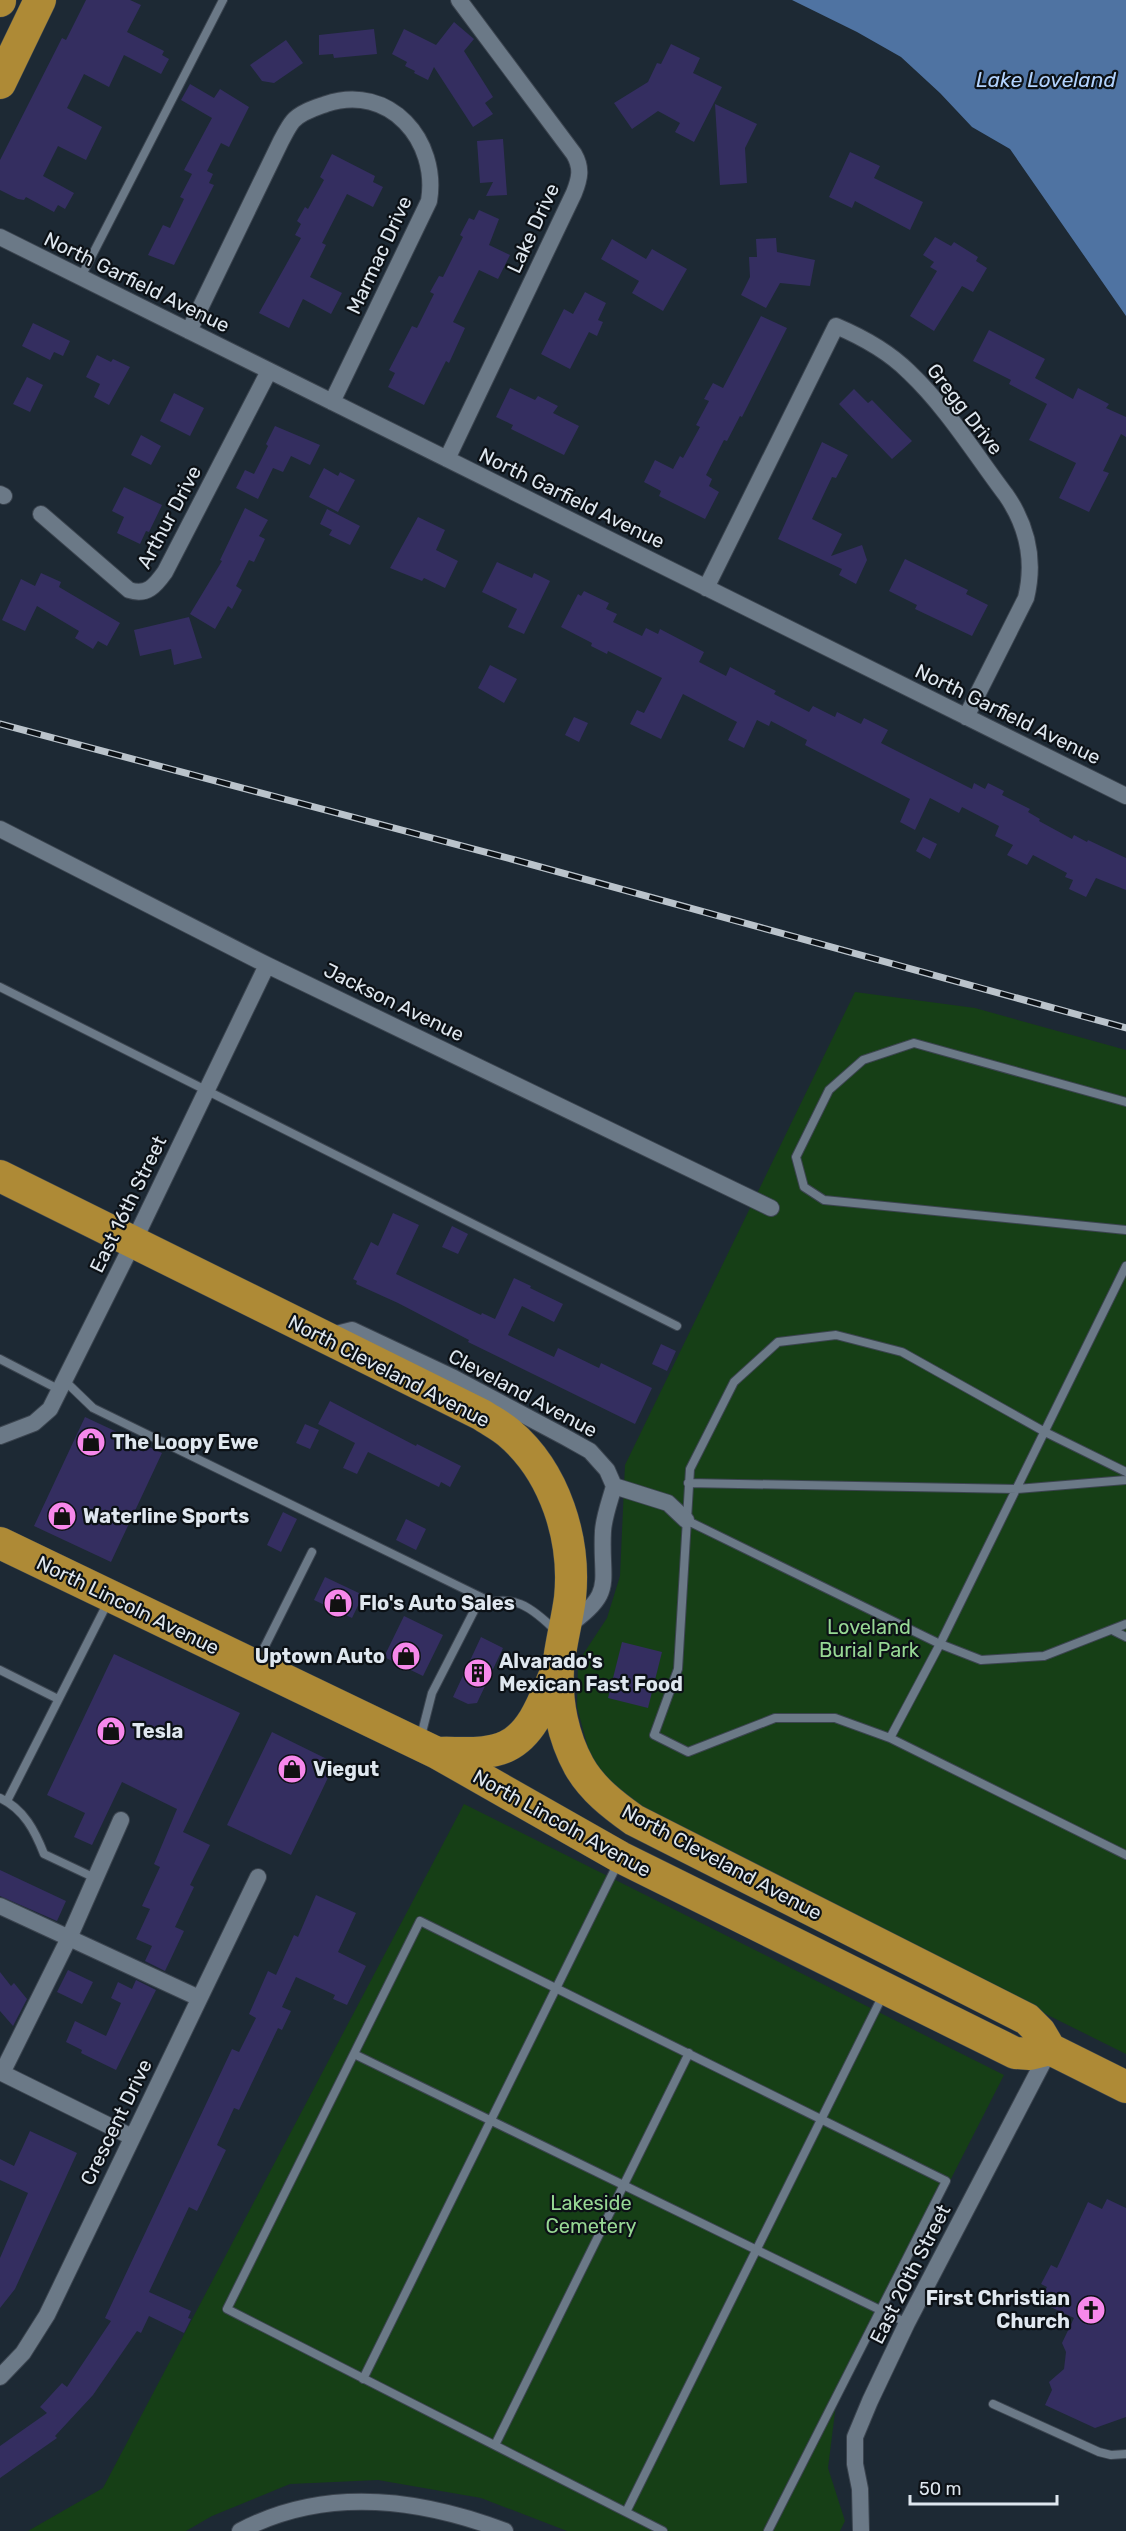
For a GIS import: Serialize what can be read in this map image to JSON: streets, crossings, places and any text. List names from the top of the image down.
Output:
{
  "streets": {
    "highway": ["North Cleveland Avenue", "North Lincoln Avenue"],
    "street": [
      "Lake Drive",
      "Marmac Drive",
      "North Garfield Avenue",
      "Gregg Drive",
      "Arthur Drive",
      "Jackson Avenue",
      "East 16th Street",
      "Cleveland Avenue",
      "Crescent Drive",
      "East 20th Street"
    ]
  },
  "crossings": [
    ["Lake Drive", "North Garfield Avenue"],
    ["Marmac Drive", "North Garfield Avenue"],
    ["North Garfield Avenue", "Gregg Drive"],
    ["North Garfield Avenue", "Arthur Drive"],
    ["Jackson Avenue", "East 16th Street"],
    ["East 16th Street", "North Cleveland Avenue"],
    ["North Cleveland Avenue", "Cleveland Avenue"],
    ["North Cleveland Avenue", "North Lincoln Avenue"],
    ["North Cleveland Avenue", "East 20th Street"],
    ["North Lincoln Avenue", "East 20th Street"]
  ],
  "water": ["Lake Loveland"],
  "parks": ["Loveland Burial Park", "Lakeside Cemetery"],
  "places": {
    "shop": [
      "The Loopy Ewe",
      "Waterline Sports",
      "Flo's Auto Sales",
      "Uptown Auto",
      "Tesla",
      "Viegut"
    ],
    "building": ["Alvarado's Mexican Fast Food"],
    "church": ["First Christian Church"]
  },
  "scale_bar": "50 m"
}
